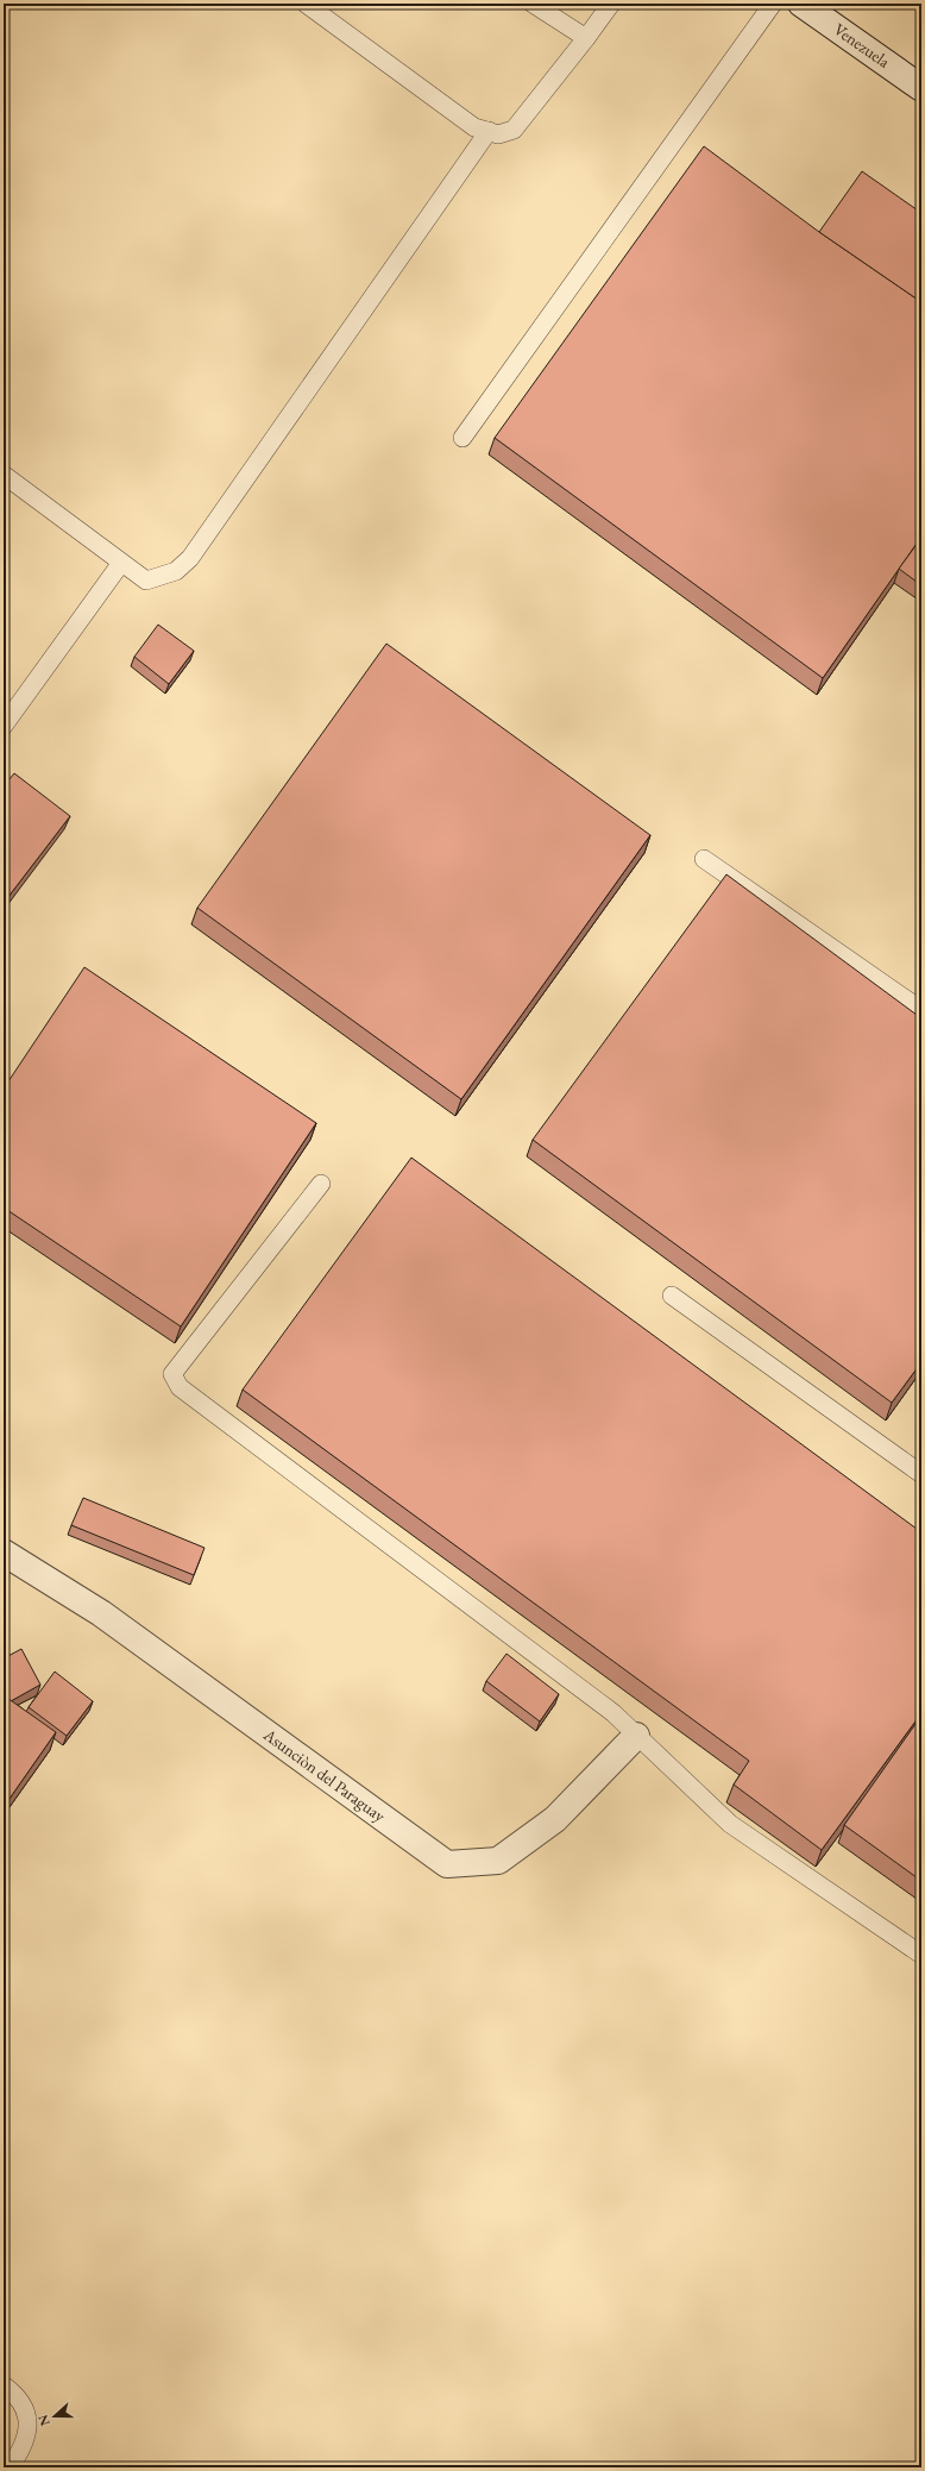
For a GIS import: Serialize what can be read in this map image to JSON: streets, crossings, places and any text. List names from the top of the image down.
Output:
{
  "streets": {
    "street": ["Venezuela", "Asunciòn del Paraguay"]
  },
  "north": "left"
}
